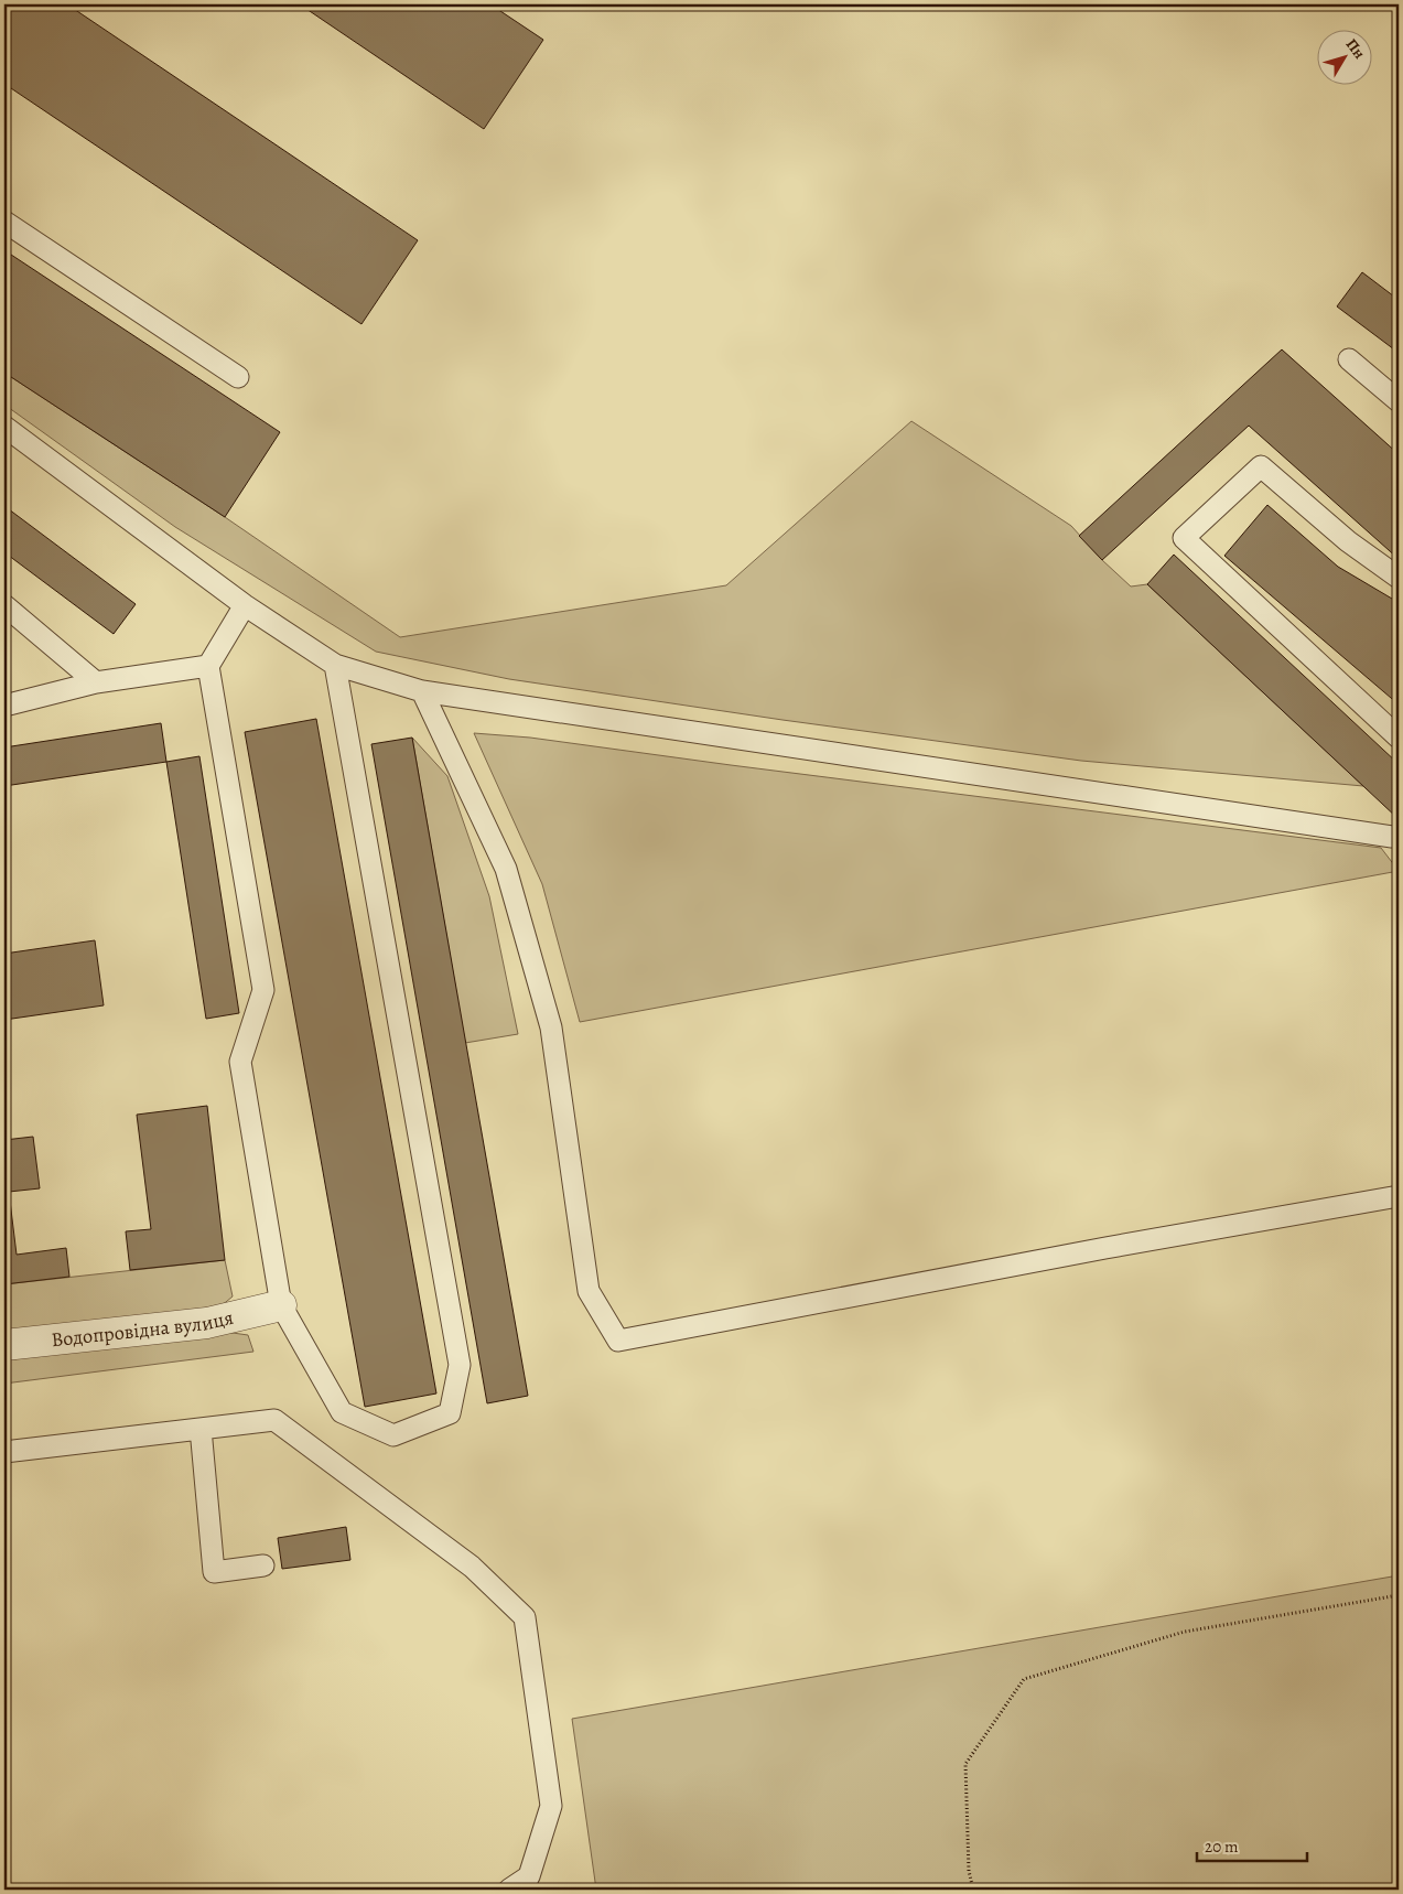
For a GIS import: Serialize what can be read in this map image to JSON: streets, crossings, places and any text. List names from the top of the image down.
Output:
{
  "streets": {
    "street": ["Водопровідна вулиця"]
  },
  "scale_bar": "20 m",
  "north": "top right"
}
